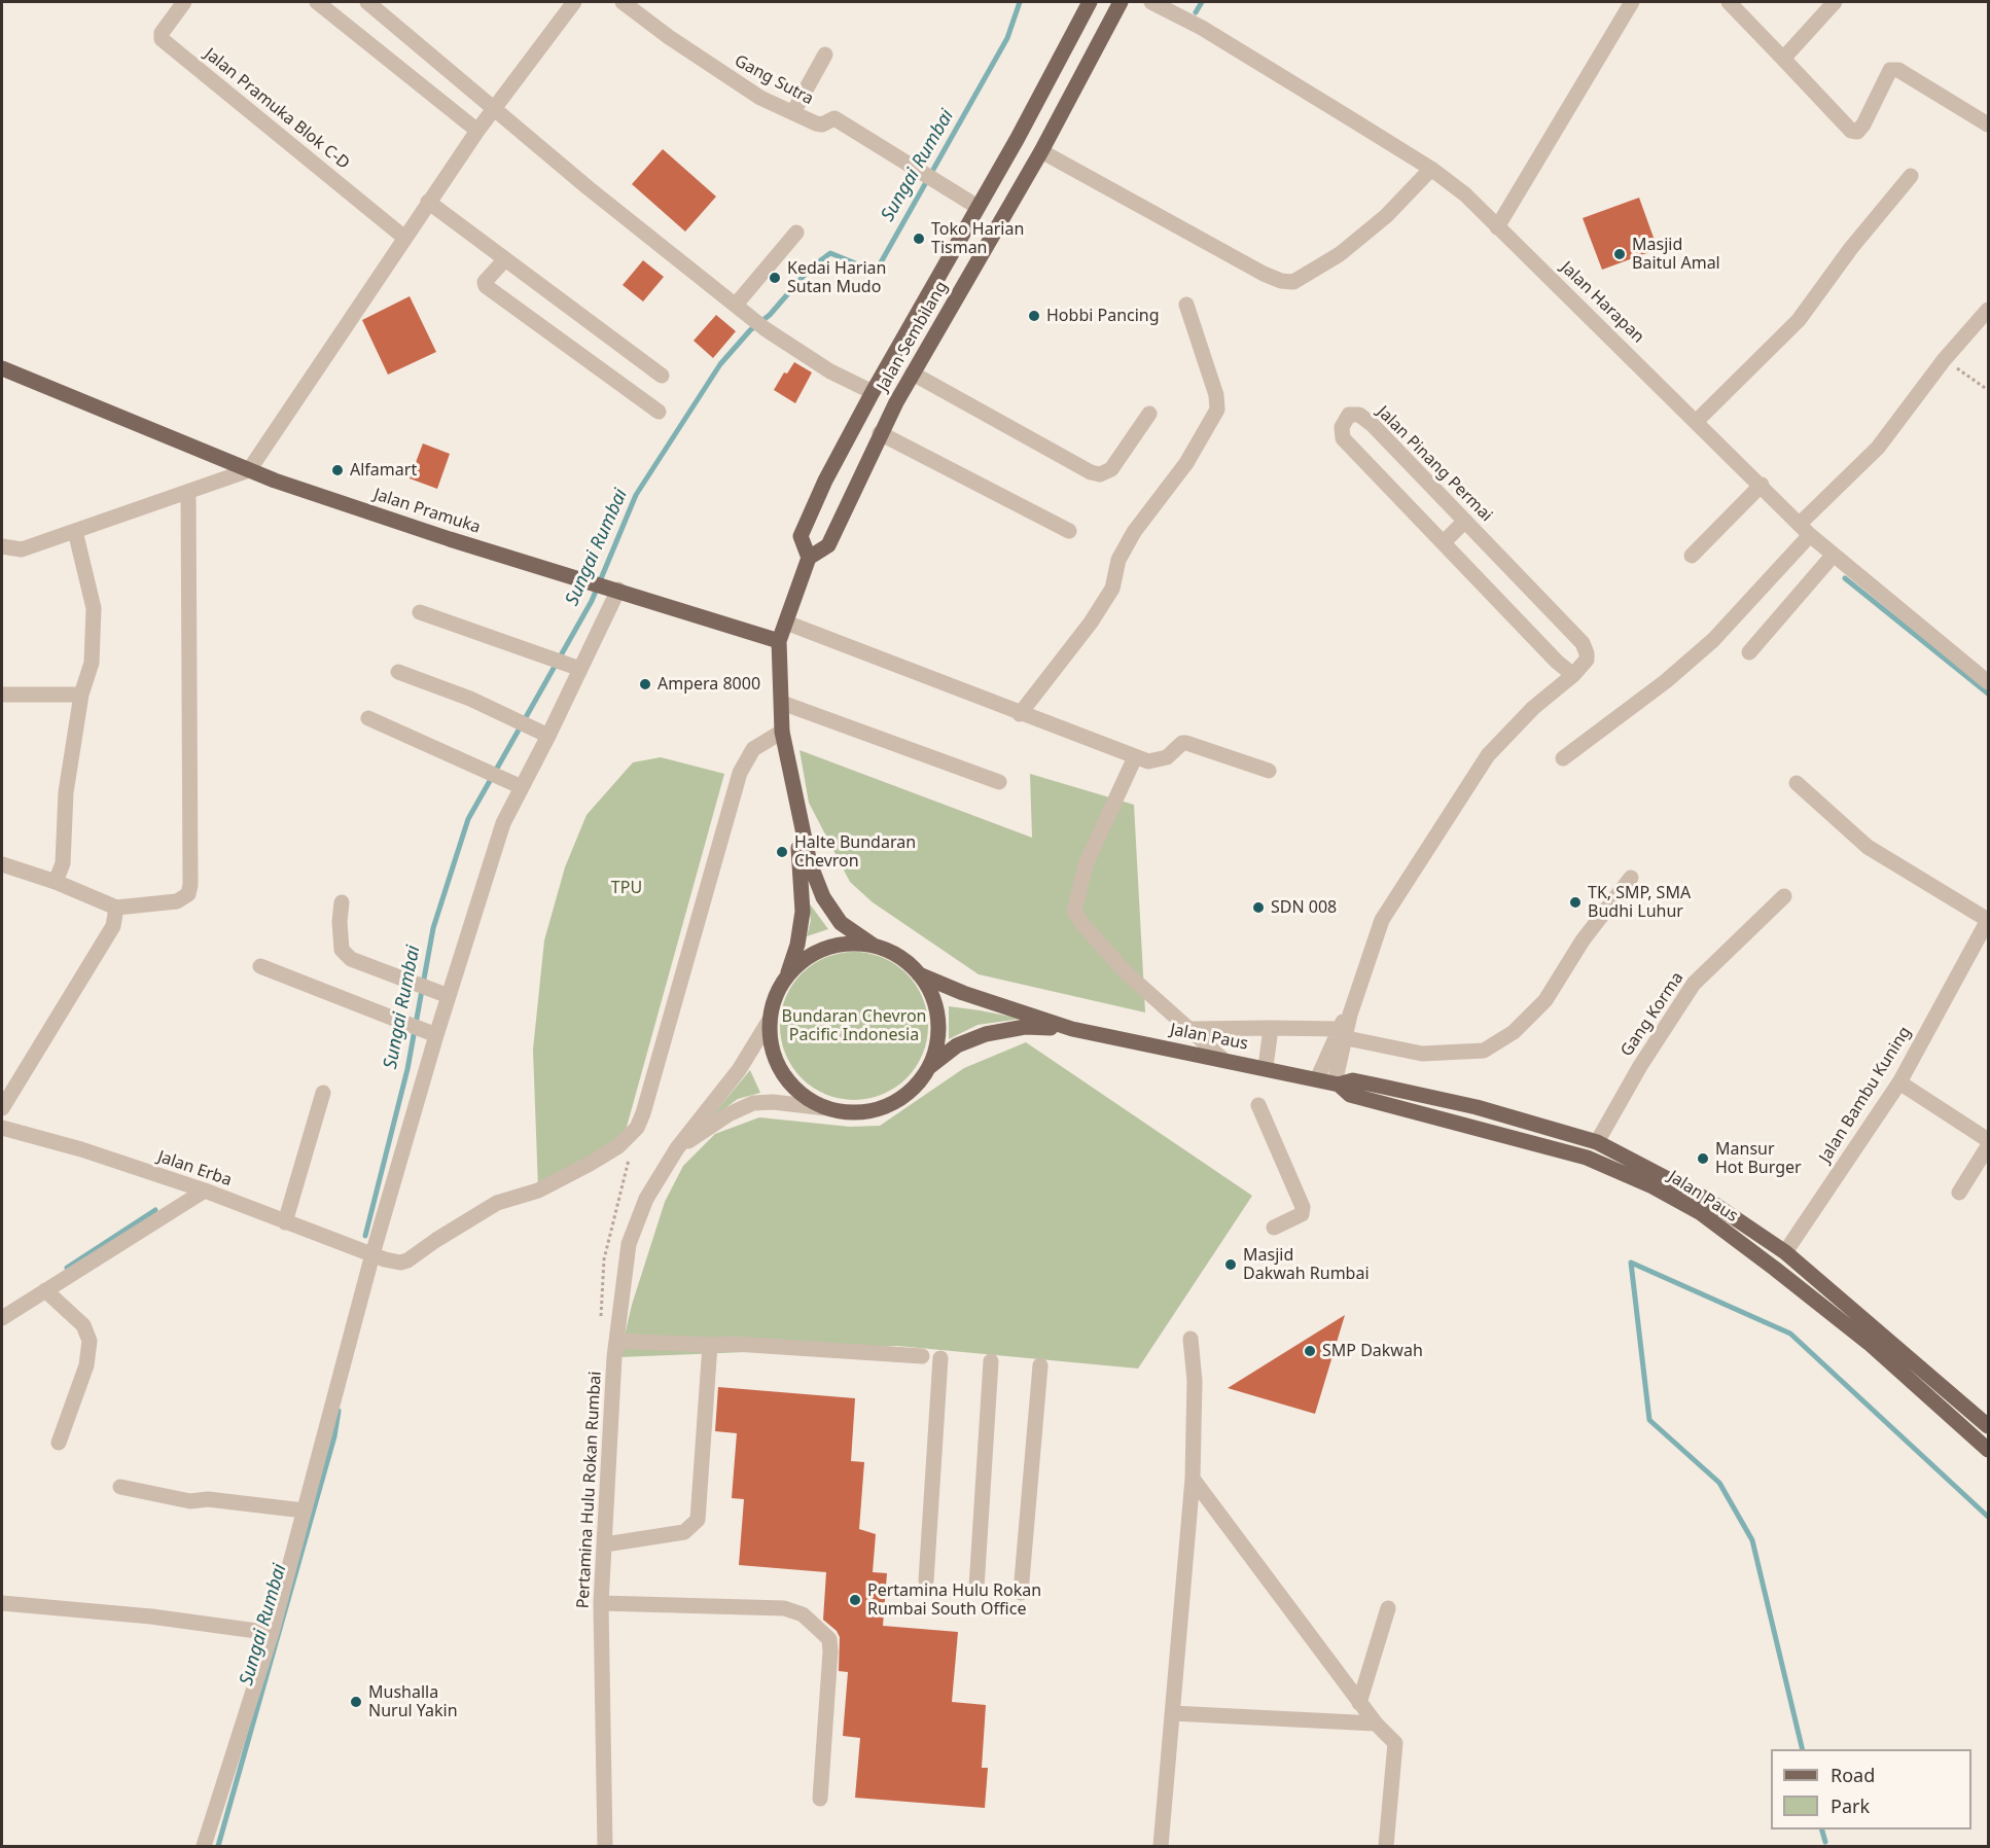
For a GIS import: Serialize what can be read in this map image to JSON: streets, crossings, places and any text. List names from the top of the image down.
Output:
{
  "streets": {
    "main road": ["Jalan Sembilang", "Jalan Pramuka", "Jalan Paus"],
    "street": [
      "Gang Sutra",
      "Jalan Pramuka Blok C-D",
      "Jalan Harapan",
      "Jalan Pinang Permai",
      "Gang Korma",
      "Jalan Bambu Kuning",
      "Jalan Erba",
      "Pertamina Hulu Rokan Rumbai"
    ]
  },
  "crossings": [
    ["Gang Sutra", "Jalan Sembilang"],
    ["Jalan Pinang Permai", "Jalan Paus"],
    ["Gang Korma", "Jalan Paus"],
    ["Jalan Paus", "Jalan Bambu Kuning"],
    ["Jalan Paus", "Pertamina Hulu Rokan Rumbai"]
  ],
  "water": ["Sungai Rumbai"],
  "parks": ["TPU", "Bundaran Chevron Pacific Indonesia"],
  "places": [
    "Toko Harian Tisman",
    "Masjid Baitul Amal",
    "Kedai Harian Sutan Mudo",
    "Hobbi Pancing",
    "Alfamart",
    "Ampera 8000",
    "Halte Bundaran Chevron",
    "TK, SMP, SMA Budhi Luhur",
    "SDN 008",
    "Mansur Hot Burger",
    "Masjid Dakwah Rumbai",
    "SMP Dakwah",
    "Pertamina Hulu Rokan Rumbai South Office",
    "Mushalla Nurul Yakin"
  ],
  "legend": ["Road", "Park"]
}
